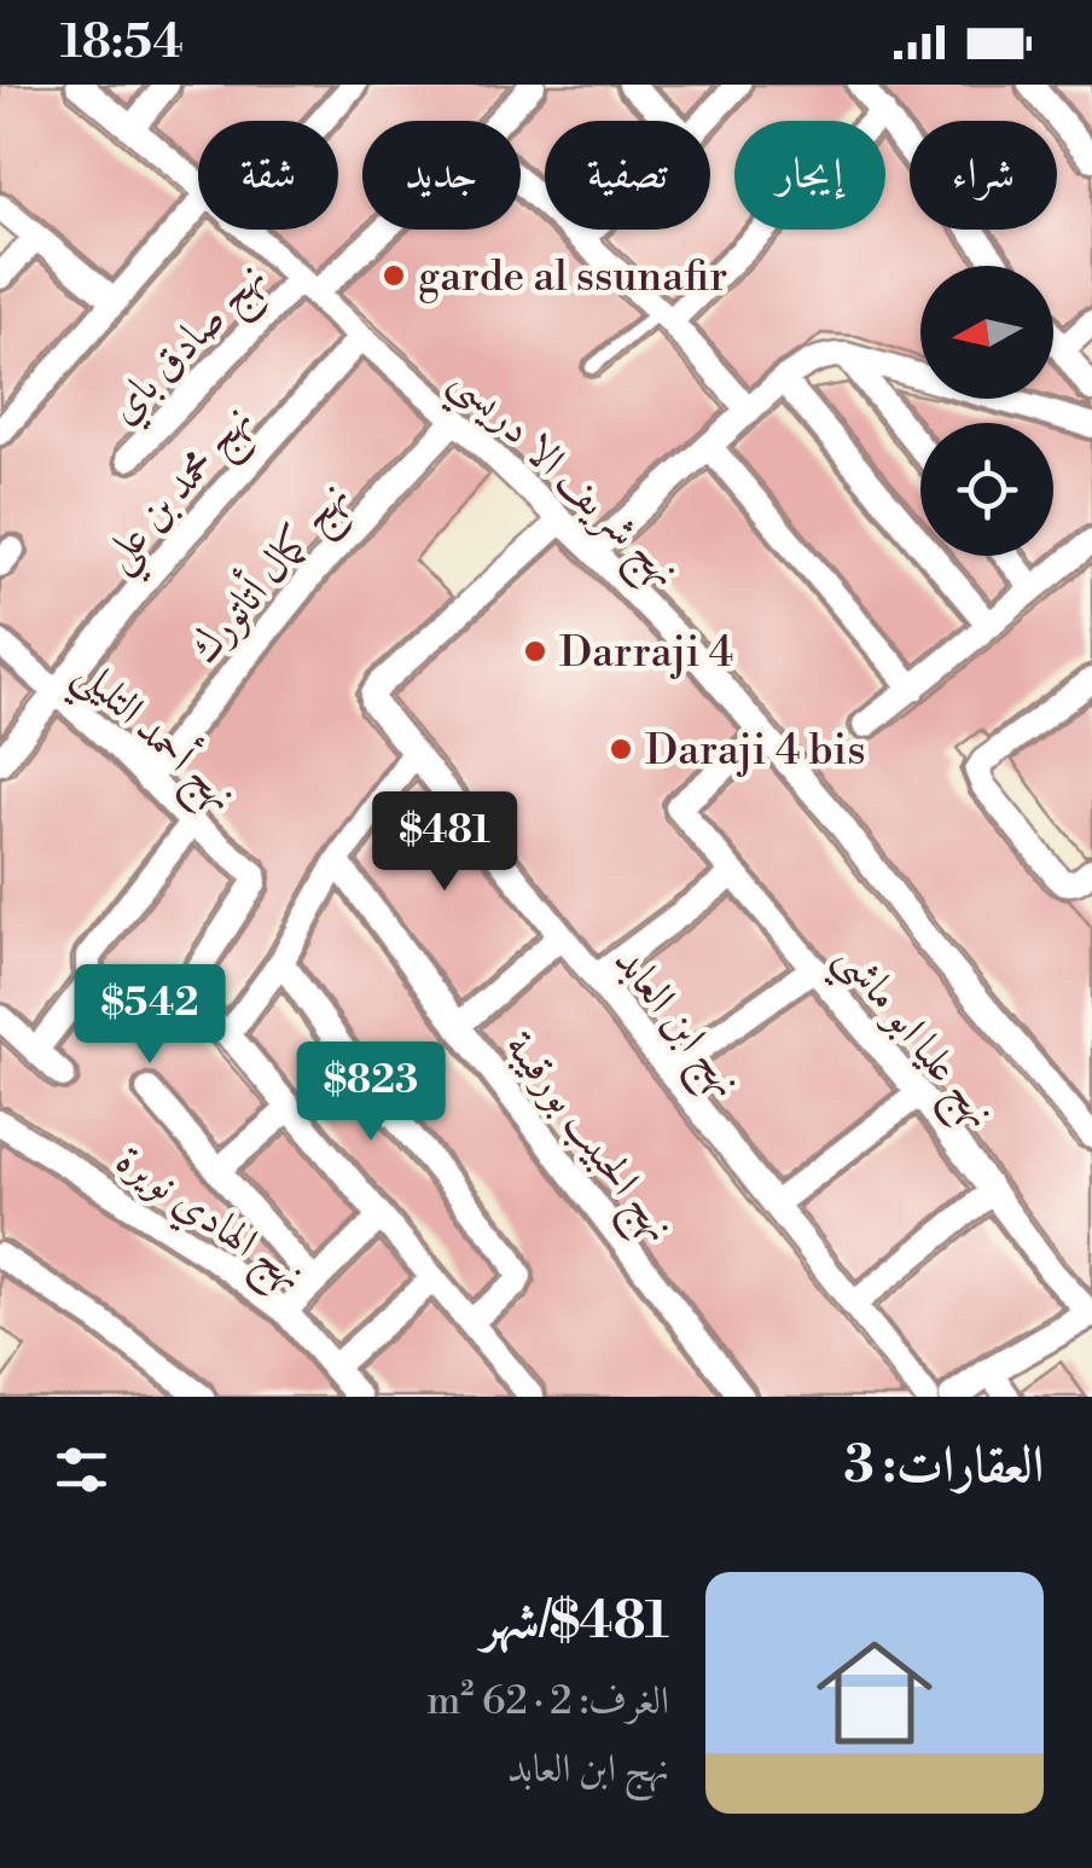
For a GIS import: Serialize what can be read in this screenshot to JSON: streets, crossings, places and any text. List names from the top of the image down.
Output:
{
  "streets": {
    "street": [
      "نهج صادق باي",
      "نهج شريف الا دريسي",
      "نهج محمد بن علي",
      "نهج كمال أتاتورك",
      "نهج أحمد التليلي",
      "نهج ابن العابد",
      "نهج عليا ابو ماشي",
      "نهج الحبيب بورقيبة",
      "نهج الهادي نويرة"
    ]
  },
  "crossings": [
    ["نهج صادق باي", "نهج شريف الا دريسي"],
    ["نهج شريف الا دريسي", "نهج محمد بن علي"],
    ["نهج شريف الا دريسي", "نهج كمال أتاتورك"],
    ["نهج شريف الا دريسي", "نهج ابن العابد"],
    ["نهج شريف الا دريسي", "نهج عليا ابو ماشي"],
    ["نهج محمد بن علي", "نهج أحمد التليلي"],
    ["نهج كمال أتاتورك", "نهج أحمد التليلي"]
  ],
  "places": ["garde al ssunafir", "Darraji 4", "Daraji 4 bis"],
  "north": "left",
  "page": {
    "status": "18:54",
    "chip": [
      "شراء",
      "إيجار",
      "تصفية",
      "جديد",
      "شقة"
    ],
    "price": ["$481", "$542", "$823"],
    "heading": "العقارات: 3",
    "list": [
      {
        "name": "$481/شهر",
        "note": "الغرف: 2 · 62 m² · نهج ابن العابد"
      }
    ]
  }
}
